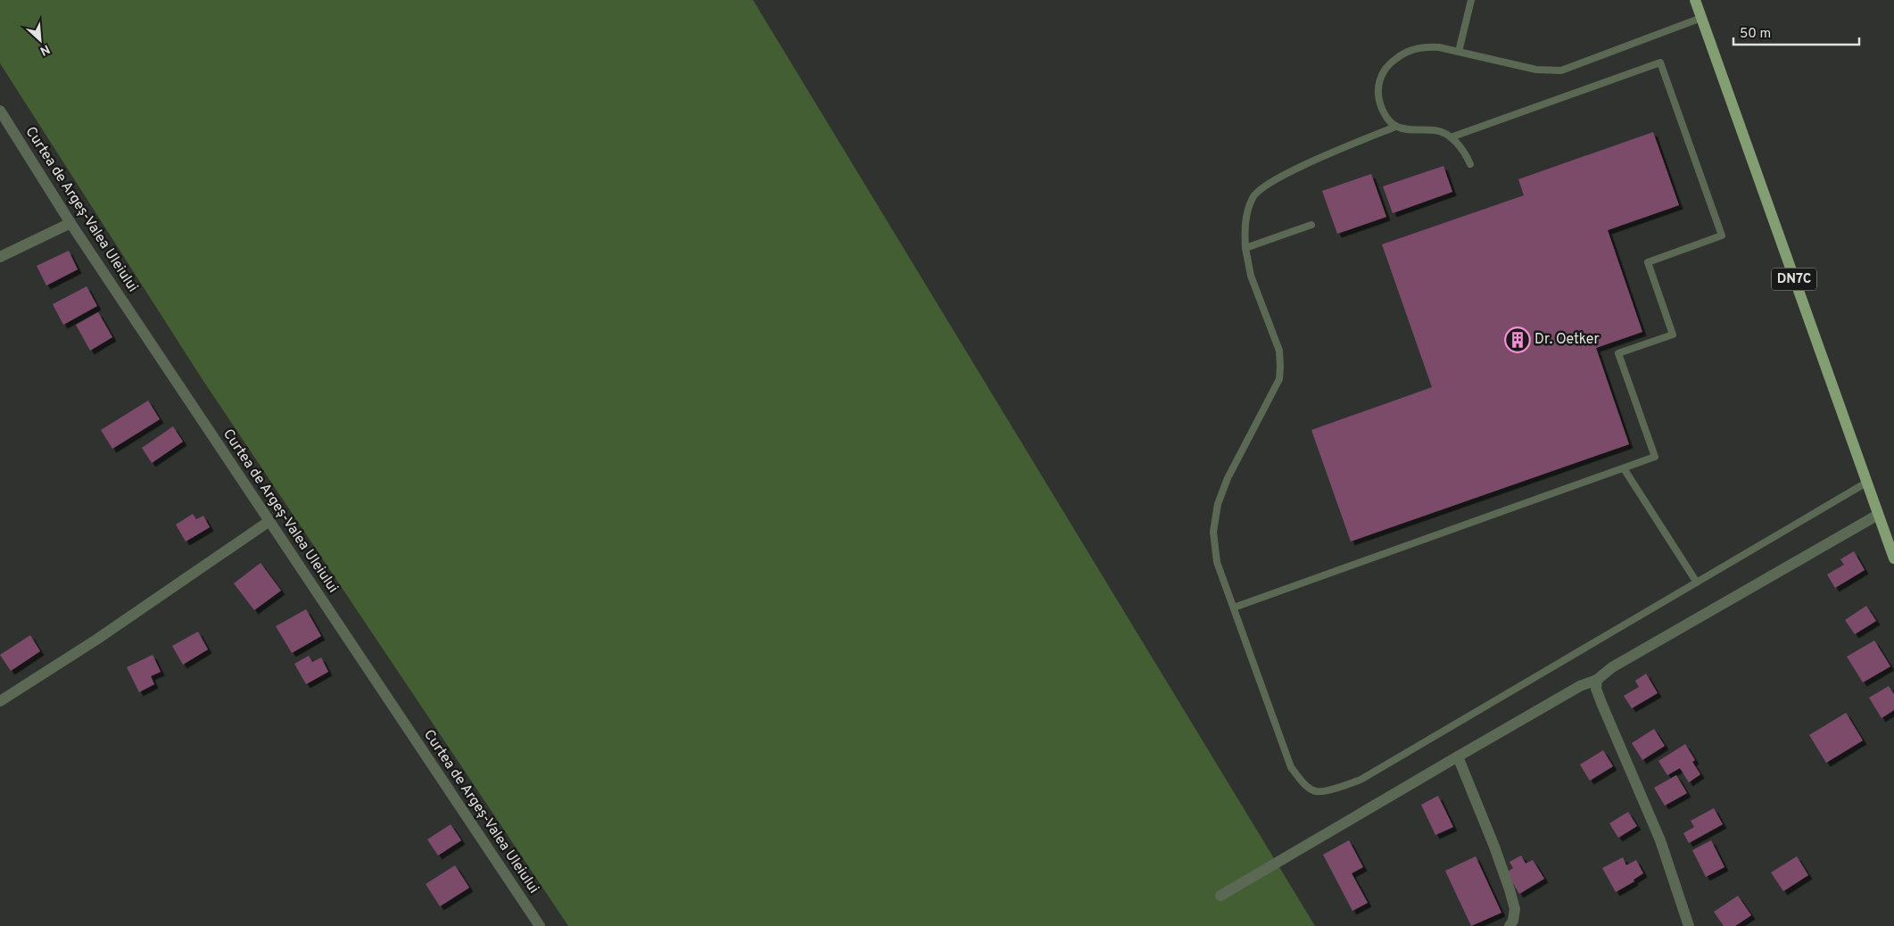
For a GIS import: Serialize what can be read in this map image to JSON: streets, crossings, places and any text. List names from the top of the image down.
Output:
{
  "streets": {
    "main road": ["DN7C"],
    "street": ["Curtea de Argeș-Valea Uleiului"]
  },
  "places": {
    "building": ["Dr. Oetker"]
  },
  "scale_bar": "50 m",
  "north": "bottom right"
}
